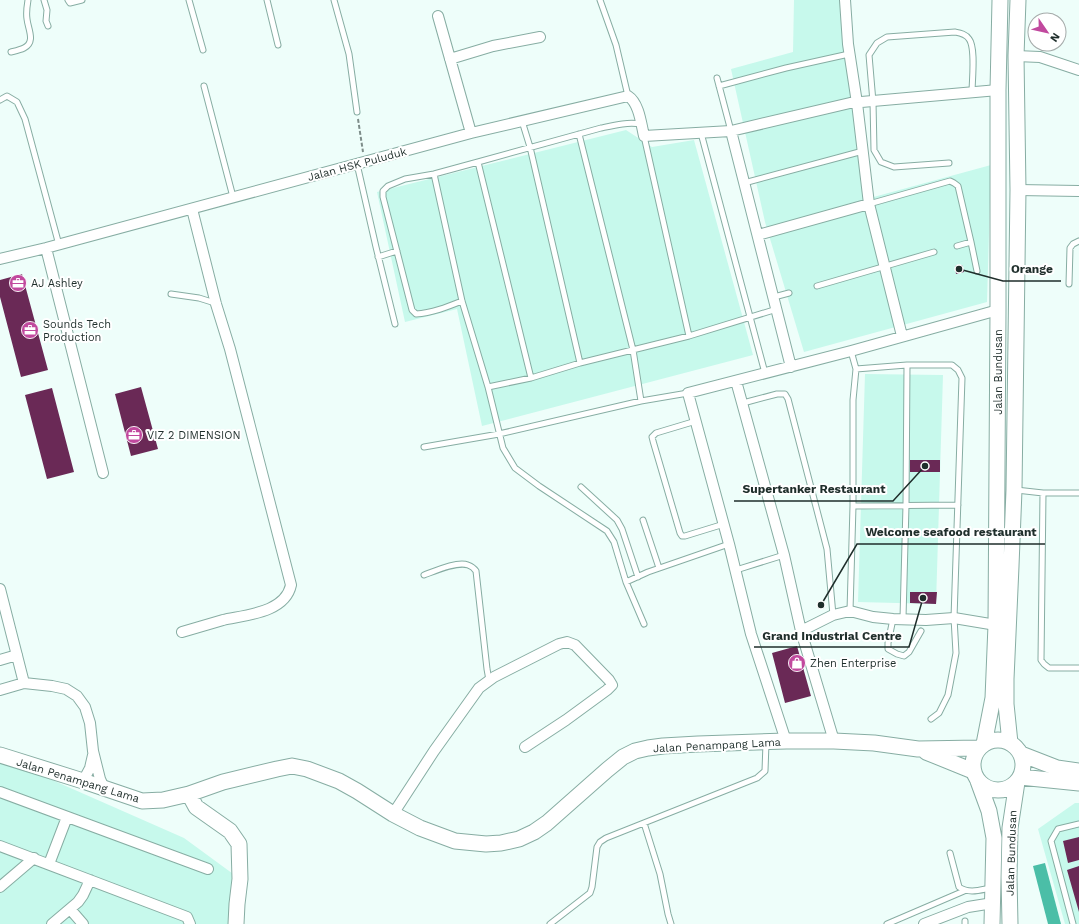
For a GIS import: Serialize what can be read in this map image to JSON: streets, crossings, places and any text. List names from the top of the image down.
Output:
{
  "streets": {
    "main road": ["Jalan Bundusan", "Jalan Penampang Lama"],
    "street": ["Jalan HSK Puluduk"]
  },
  "crossings": [
    ["Jalan Bundusan", "Jalan Penampang Lama"]
  ],
  "places": {
    "other": [
      "Orange",
      "Supertanker Restaurant",
      "Grand Industrial Centre",
      "Welcome seafood restaurant"
    ],
    "office": ["AJ Ashley", "Sounds Tech Production", "VIZ 2 DIMENSION"],
    "shop": ["Zhen Enterprise"]
  },
  "north": "bottom right"
}
